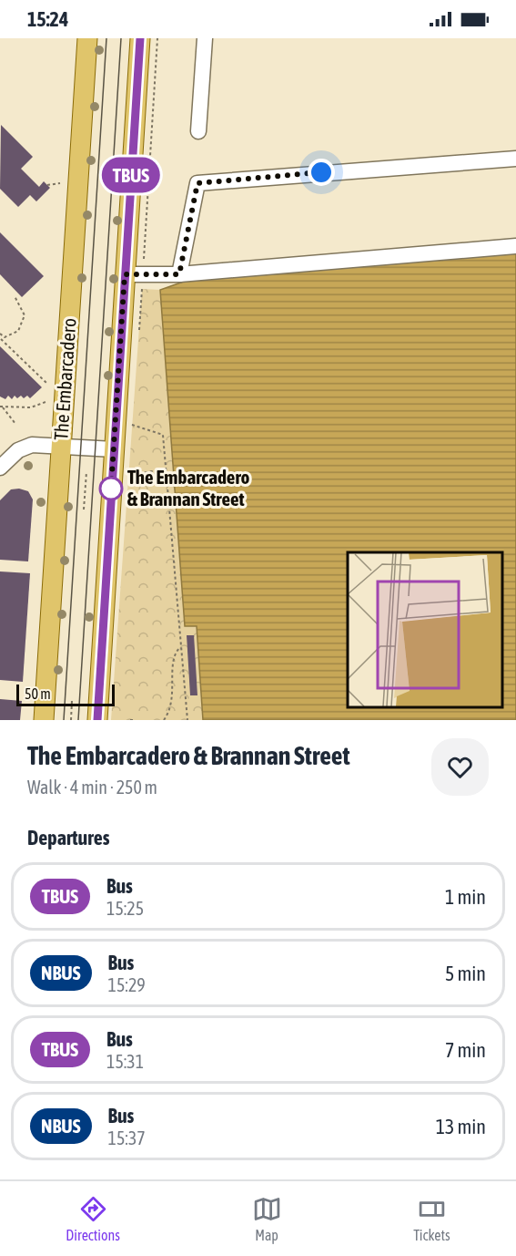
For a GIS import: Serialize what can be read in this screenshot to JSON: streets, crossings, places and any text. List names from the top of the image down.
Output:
{
  "streets": {
    "main road": ["The Embarcadero"]
  },
  "places": ["The Embarcadero & Brannan Street"],
  "lines": ["bus line TBUS"],
  "scale_bar": "50 m",
  "page": {
    "status": "15:24",
    "on_map": "TBUS",
    "scale": "50 m",
    "heading": [
      ["The Embarcadero & Brannan Street", "Walk · 4 min · 250 m"],
      "Departures"
    ],
    "list": [
      {
        "mark": "TBUS",
        "name": "Bus",
        "note": "15:25",
        "value": "1 min"
      },
      {
        "mark": "NBUS",
        "name": "Bus",
        "note": "15:29",
        "value": "5 min"
      },
      {
        "mark": "TBUS",
        "name": "Bus",
        "note": "15:31",
        "value": "7 min"
      },
      {
        "mark": "NBUS",
        "name": "Bus",
        "note": "15:37",
        "value": "13 min"
      }
    ],
    "tabs": ["Directions", "Map", "Tickets"]
  }
}
